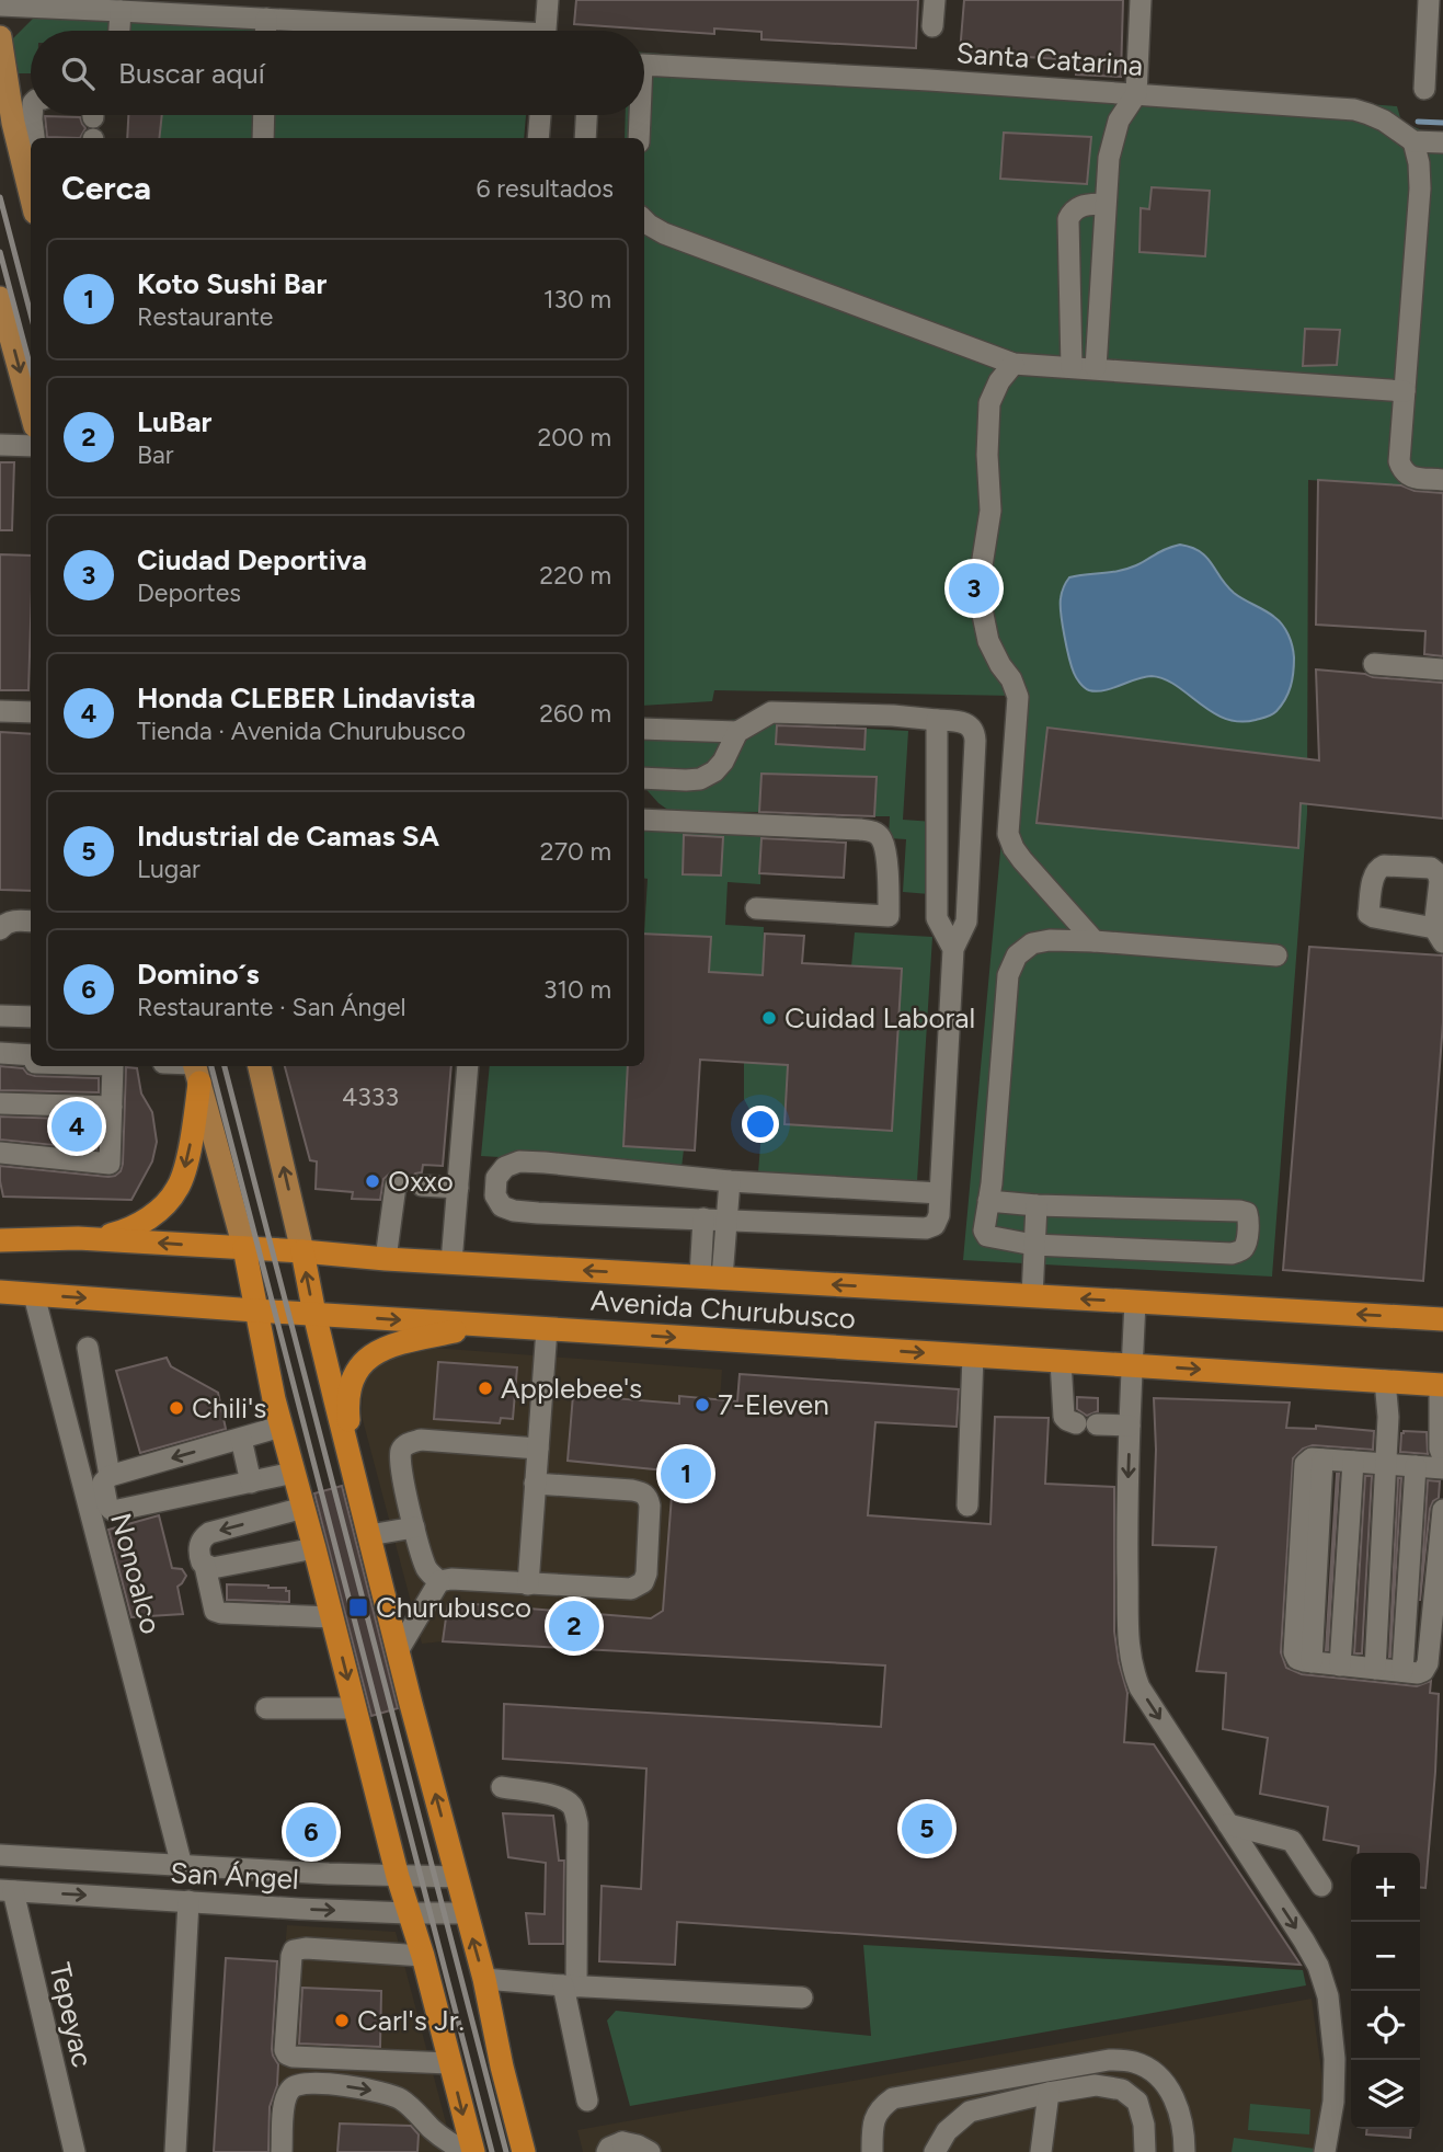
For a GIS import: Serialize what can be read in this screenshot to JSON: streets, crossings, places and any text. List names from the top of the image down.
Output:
{
  "streets": {
    "highway": ["Avenida Churubusco"],
    "street": [
      "Santa Catarina",
      "Nonoalco",
      "San Ángel",
      "Tepeyac"
    ]
  },
  "crossings": [
    ["Avenida Churubusco", "Nonoalco"],
    ["Nonoalco", "San Ángel"],
    ["San Ángel", "Tepeyac"]
  ],
  "places": {
    "other": [
      "Cuidad Laboral",
      "Oxxo",
      "Applebee's",
      "7-Eleven",
      "Chili's",
      "Carl's Jr."
    ],
    "transit": ["Churubusco"]
  },
  "house_numbers": ["4333"],
  "page": {
    "search": "Buscar aquí",
    "heading": ["Cerca", "6 resultados"],
    "list": [
      {
        "mark": "1",
        "name": "Koto Sushi Bar",
        "note": "Restaurante",
        "value": "130 m"
      },
      {
        "mark": "2",
        "name": "LuBar",
        "note": "Bar",
        "value": "200 m"
      },
      {
        "mark": "3",
        "name": "Ciudad Deportiva",
        "note": "Deportes",
        "value": "220 m"
      },
      {
        "mark": "4",
        "name": "Honda CLEBER Lindavista",
        "note": "Tienda · Avenida Churubusco",
        "value": "260 m"
      },
      {
        "mark": "5",
        "name": "Industrial de Camas SA",
        "note": "Lugar",
        "value": "270 m"
      },
      {
        "mark": "6",
        "name": "Domino´s",
        "note": "Restaurante · San Ángel",
        "value": "310 m"
      }
    ],
    "pins": [
      "3",
      "4",
      "1",
      "2",
      "5",
      "6"
    ],
    "map_buttons": ["+", "−"]
  }
}
